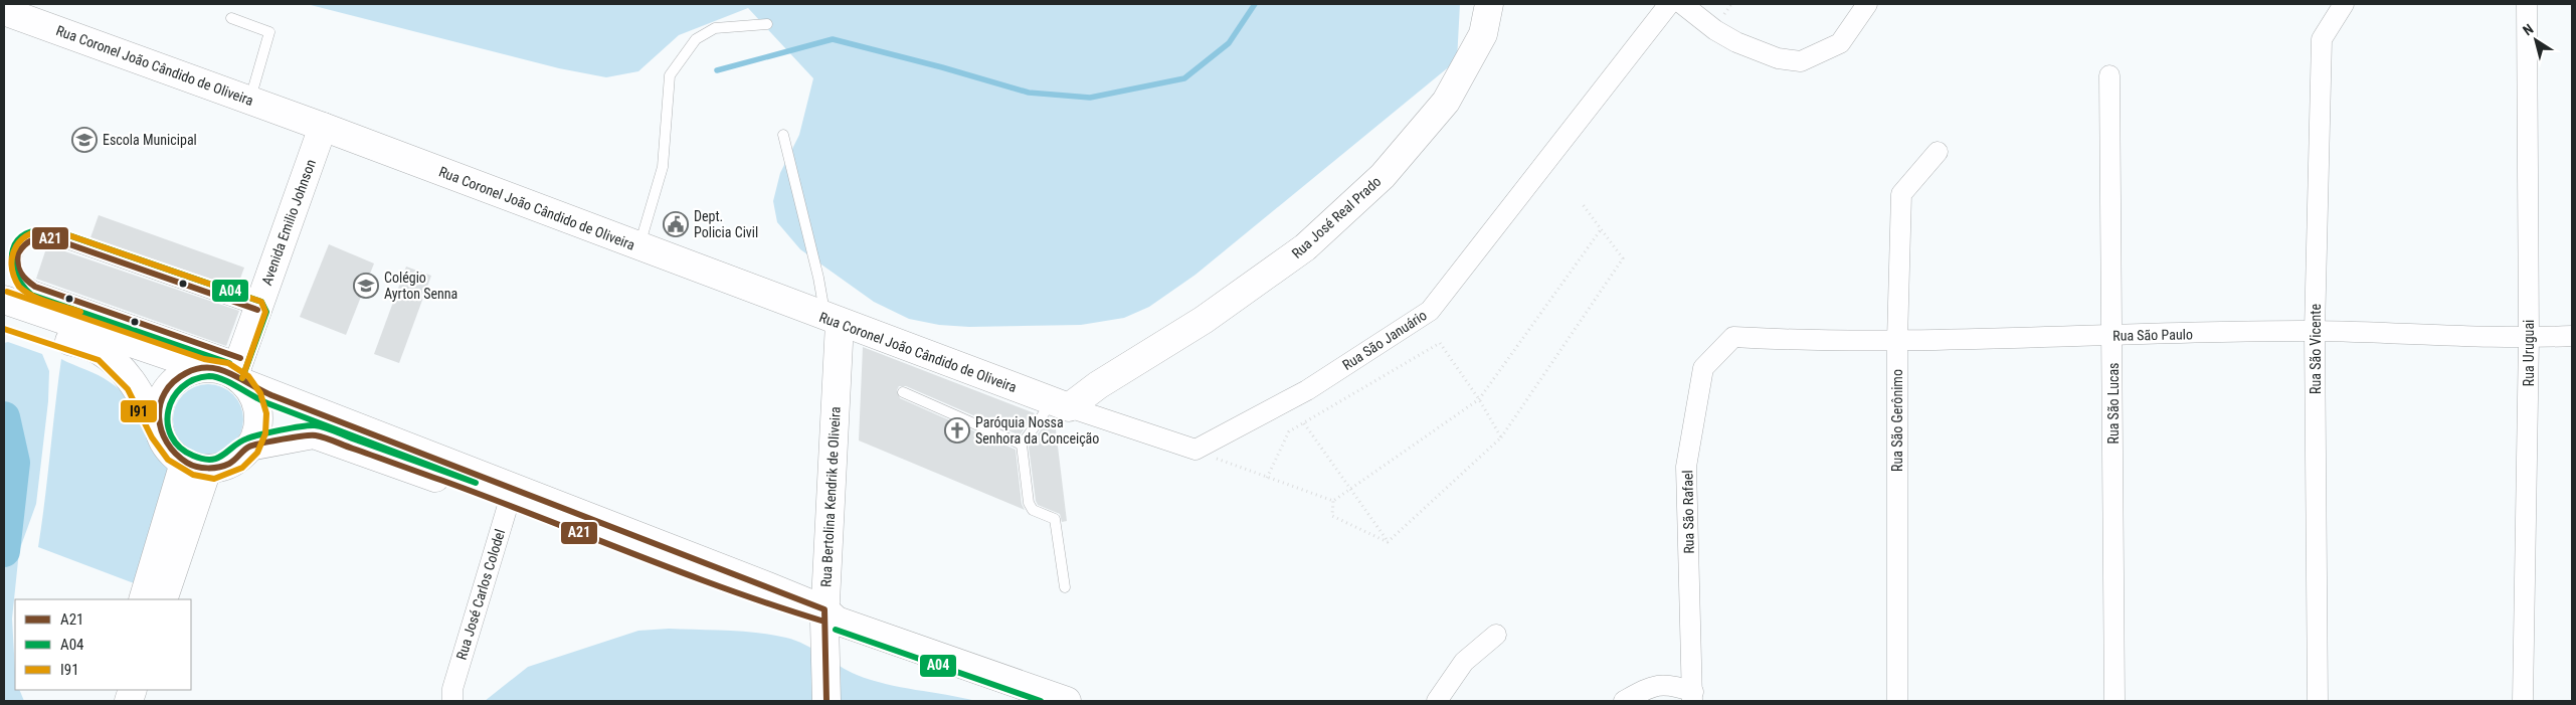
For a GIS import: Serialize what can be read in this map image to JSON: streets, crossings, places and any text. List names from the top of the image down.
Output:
{
  "streets": {
    "street": [
      "Rua Coronel João Cândido de Oliveira",
      "Rua José Real Prado",
      "Avenida Emilio Johnson",
      "Rua São Paulo",
      "Rua São Januário",
      "Rua São Vicente",
      "Rua Uruguai",
      "Rua São Lucas",
      "Rua São Gerônimo",
      "Rua Bertolina Kendrik de Oliveira",
      "Rua São Rafael",
      "Rua José Carlos Colodel"
    ]
  },
  "crossings": [
    ["Rua Coronel João Cândido de Oliveira", "Rua José Real Prado"],
    ["Rua Coronel João Cândido de Oliveira", "Avenida Emilio Johnson"],
    ["Rua Coronel João Cândido de Oliveira", "Rua Bertolina Kendrik de Oliveira"],
    ["Rua São Paulo", "Rua São Vicente"],
    ["Rua São Paulo", "Rua Uruguai"],
    ["Rua São Paulo", "Rua São Lucas"],
    ["Rua São Paulo", "Rua São Gerônimo"],
    ["Rua São Paulo", "Rua São Rafael"]
  ],
  "places": {
    "school or university": ["Escola Municipal", "Colégio Ayrton Senna"],
    "public building": ["Dept. Policia Civil"],
    "church": ["Paróquia Nossa Senhora da Conceição"]
  },
  "lines": ["transit line A04", "transit line I91", "transit line A21"],
  "legend": ["A21", "A04", "I91"],
  "north": "top left"
}
